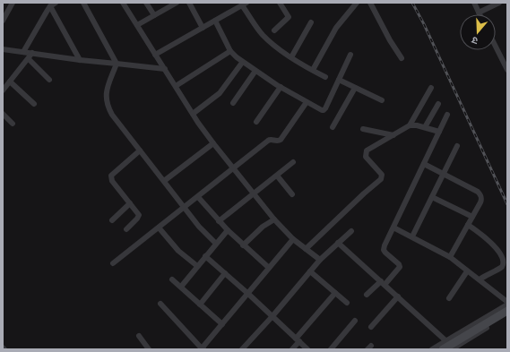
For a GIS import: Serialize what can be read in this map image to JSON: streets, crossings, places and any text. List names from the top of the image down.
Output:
{
  "north": "bottom"
}
